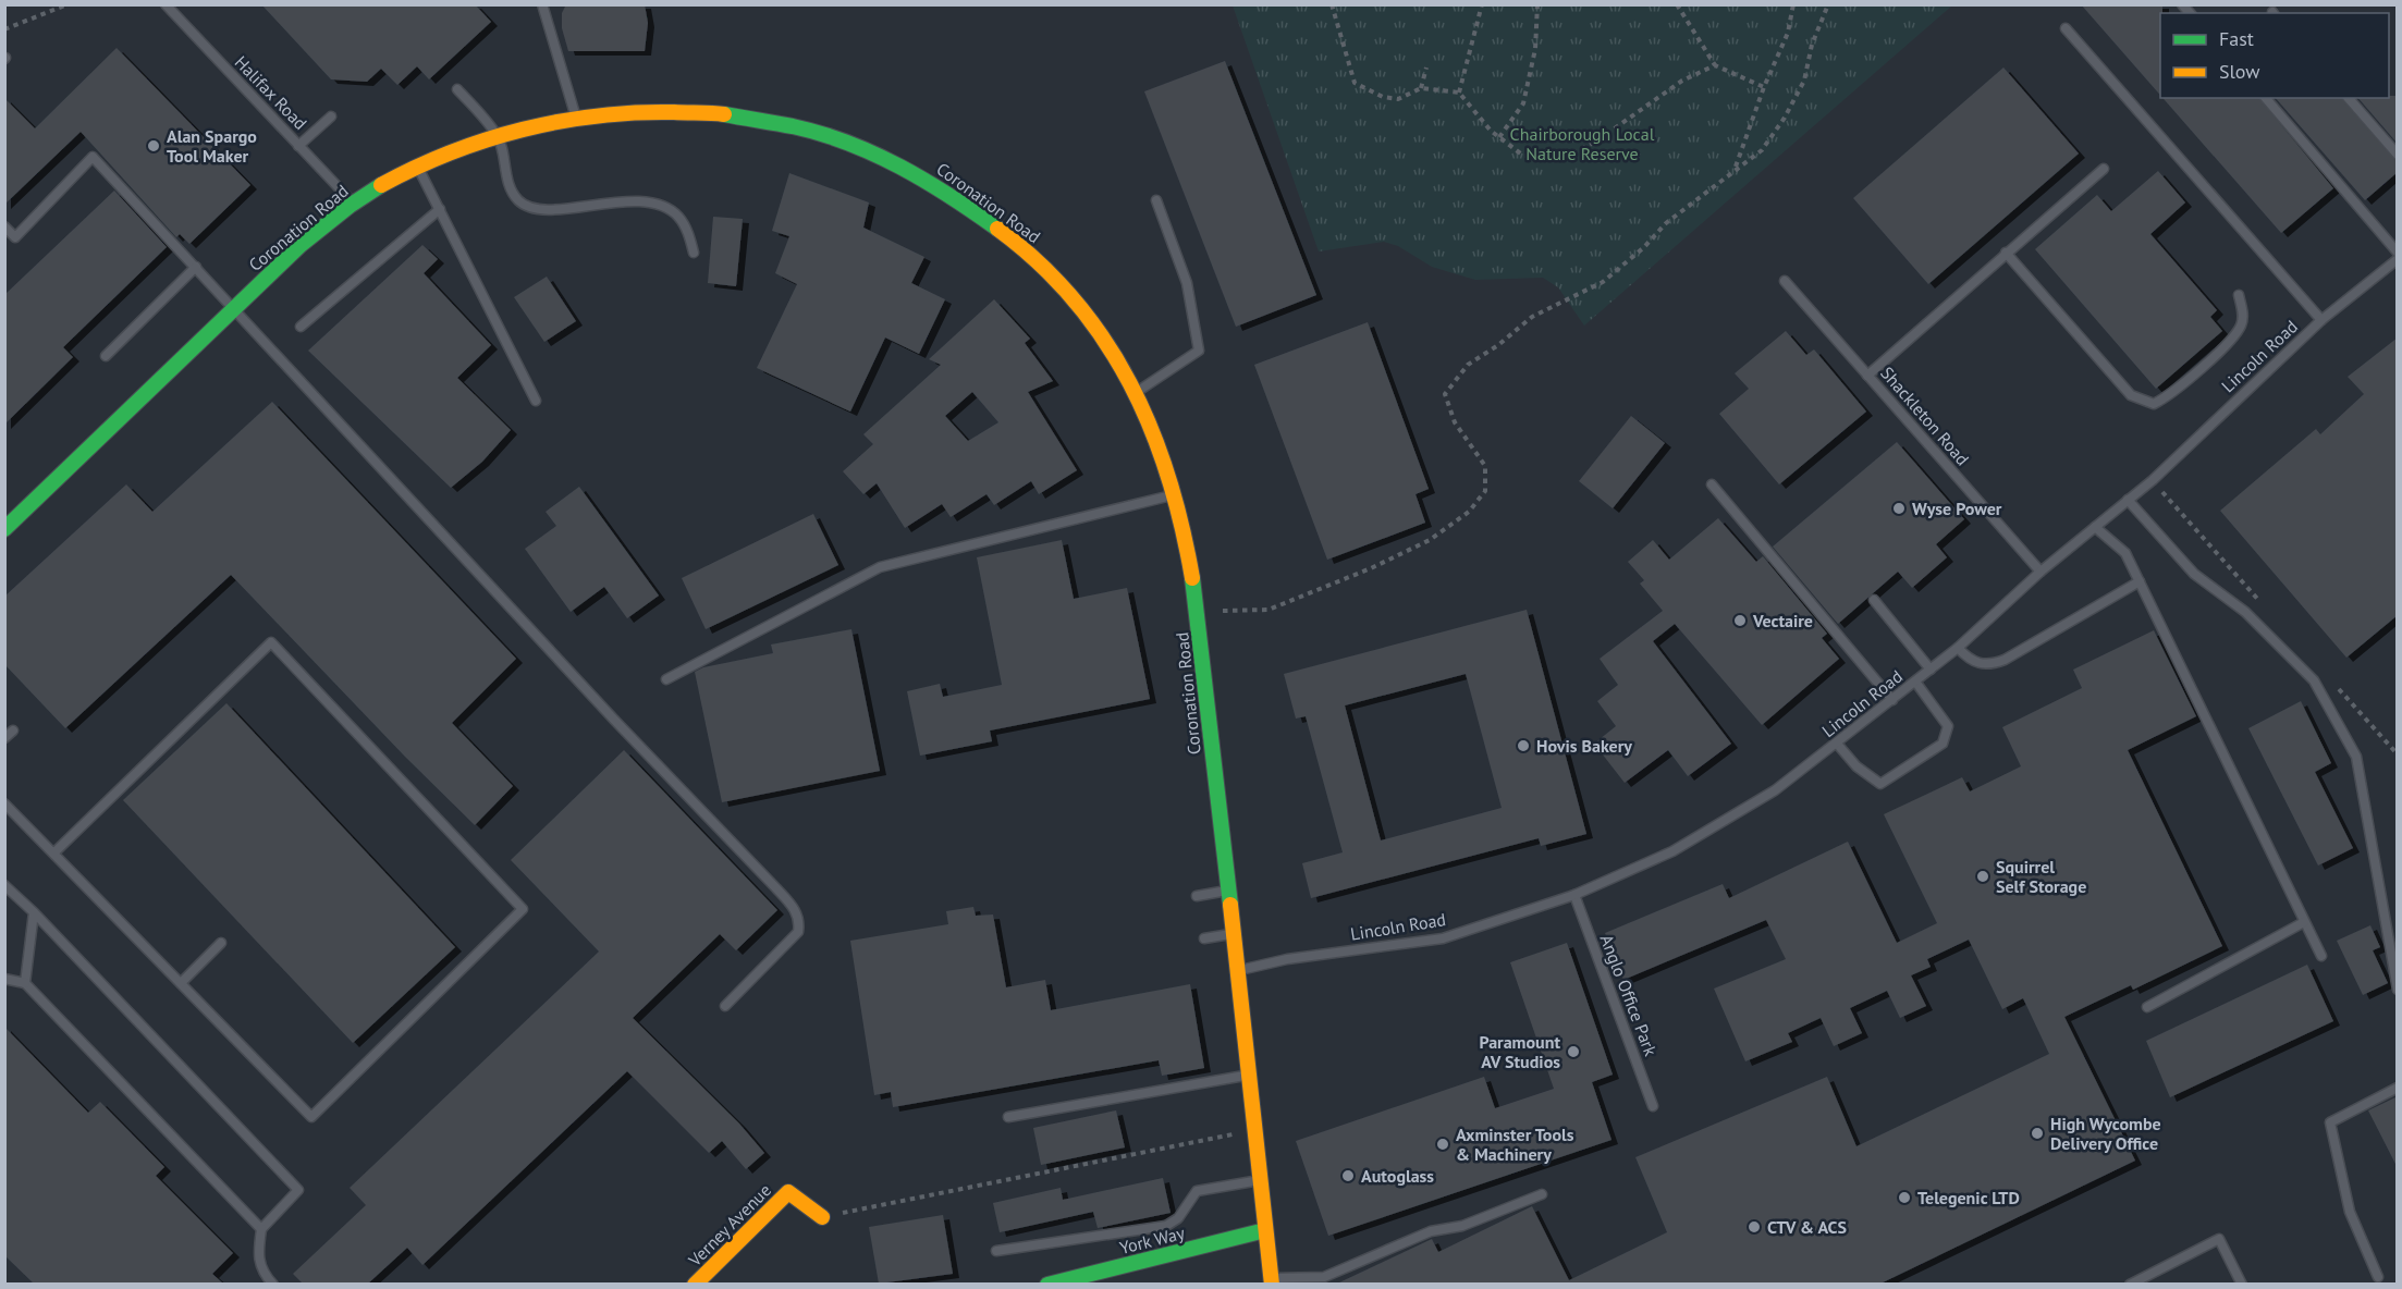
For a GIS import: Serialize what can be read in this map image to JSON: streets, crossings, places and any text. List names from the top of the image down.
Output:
{
  "streets": {
    "street": ["Coronation Road", "Verney Avenue", "York Way"],
    "lane": [
      "Halifax Road",
      "Lincoln Road",
      "Shackleton Road",
      "Anglo Office Park"
    ]
  },
  "crossings": [
    ["Halifax Road", "Coronation Road"],
    ["Coronation Road", "Lincoln Road"],
    ["Coronation Road", "York Way"],
    ["Lincoln Road", "Shackleton Road"],
    ["Lincoln Road", "Anglo Office Park"]
  ],
  "parks": ["Chairborough Local Nature Reserve"],
  "places": [
    "Alan Spargo Tool Maker",
    "Wyse Power",
    "Vectaire",
    "Hovis Bakery",
    "Squirrel Self Storage",
    "Paramount AV Studios",
    "High Wycombe Delivery Office",
    "Axminster Tools & Machinery",
    "Autoglass",
    "Telegenic LTD",
    "CTV & ACS"
  ],
  "legend": ["Fast", "Slow"]
}
